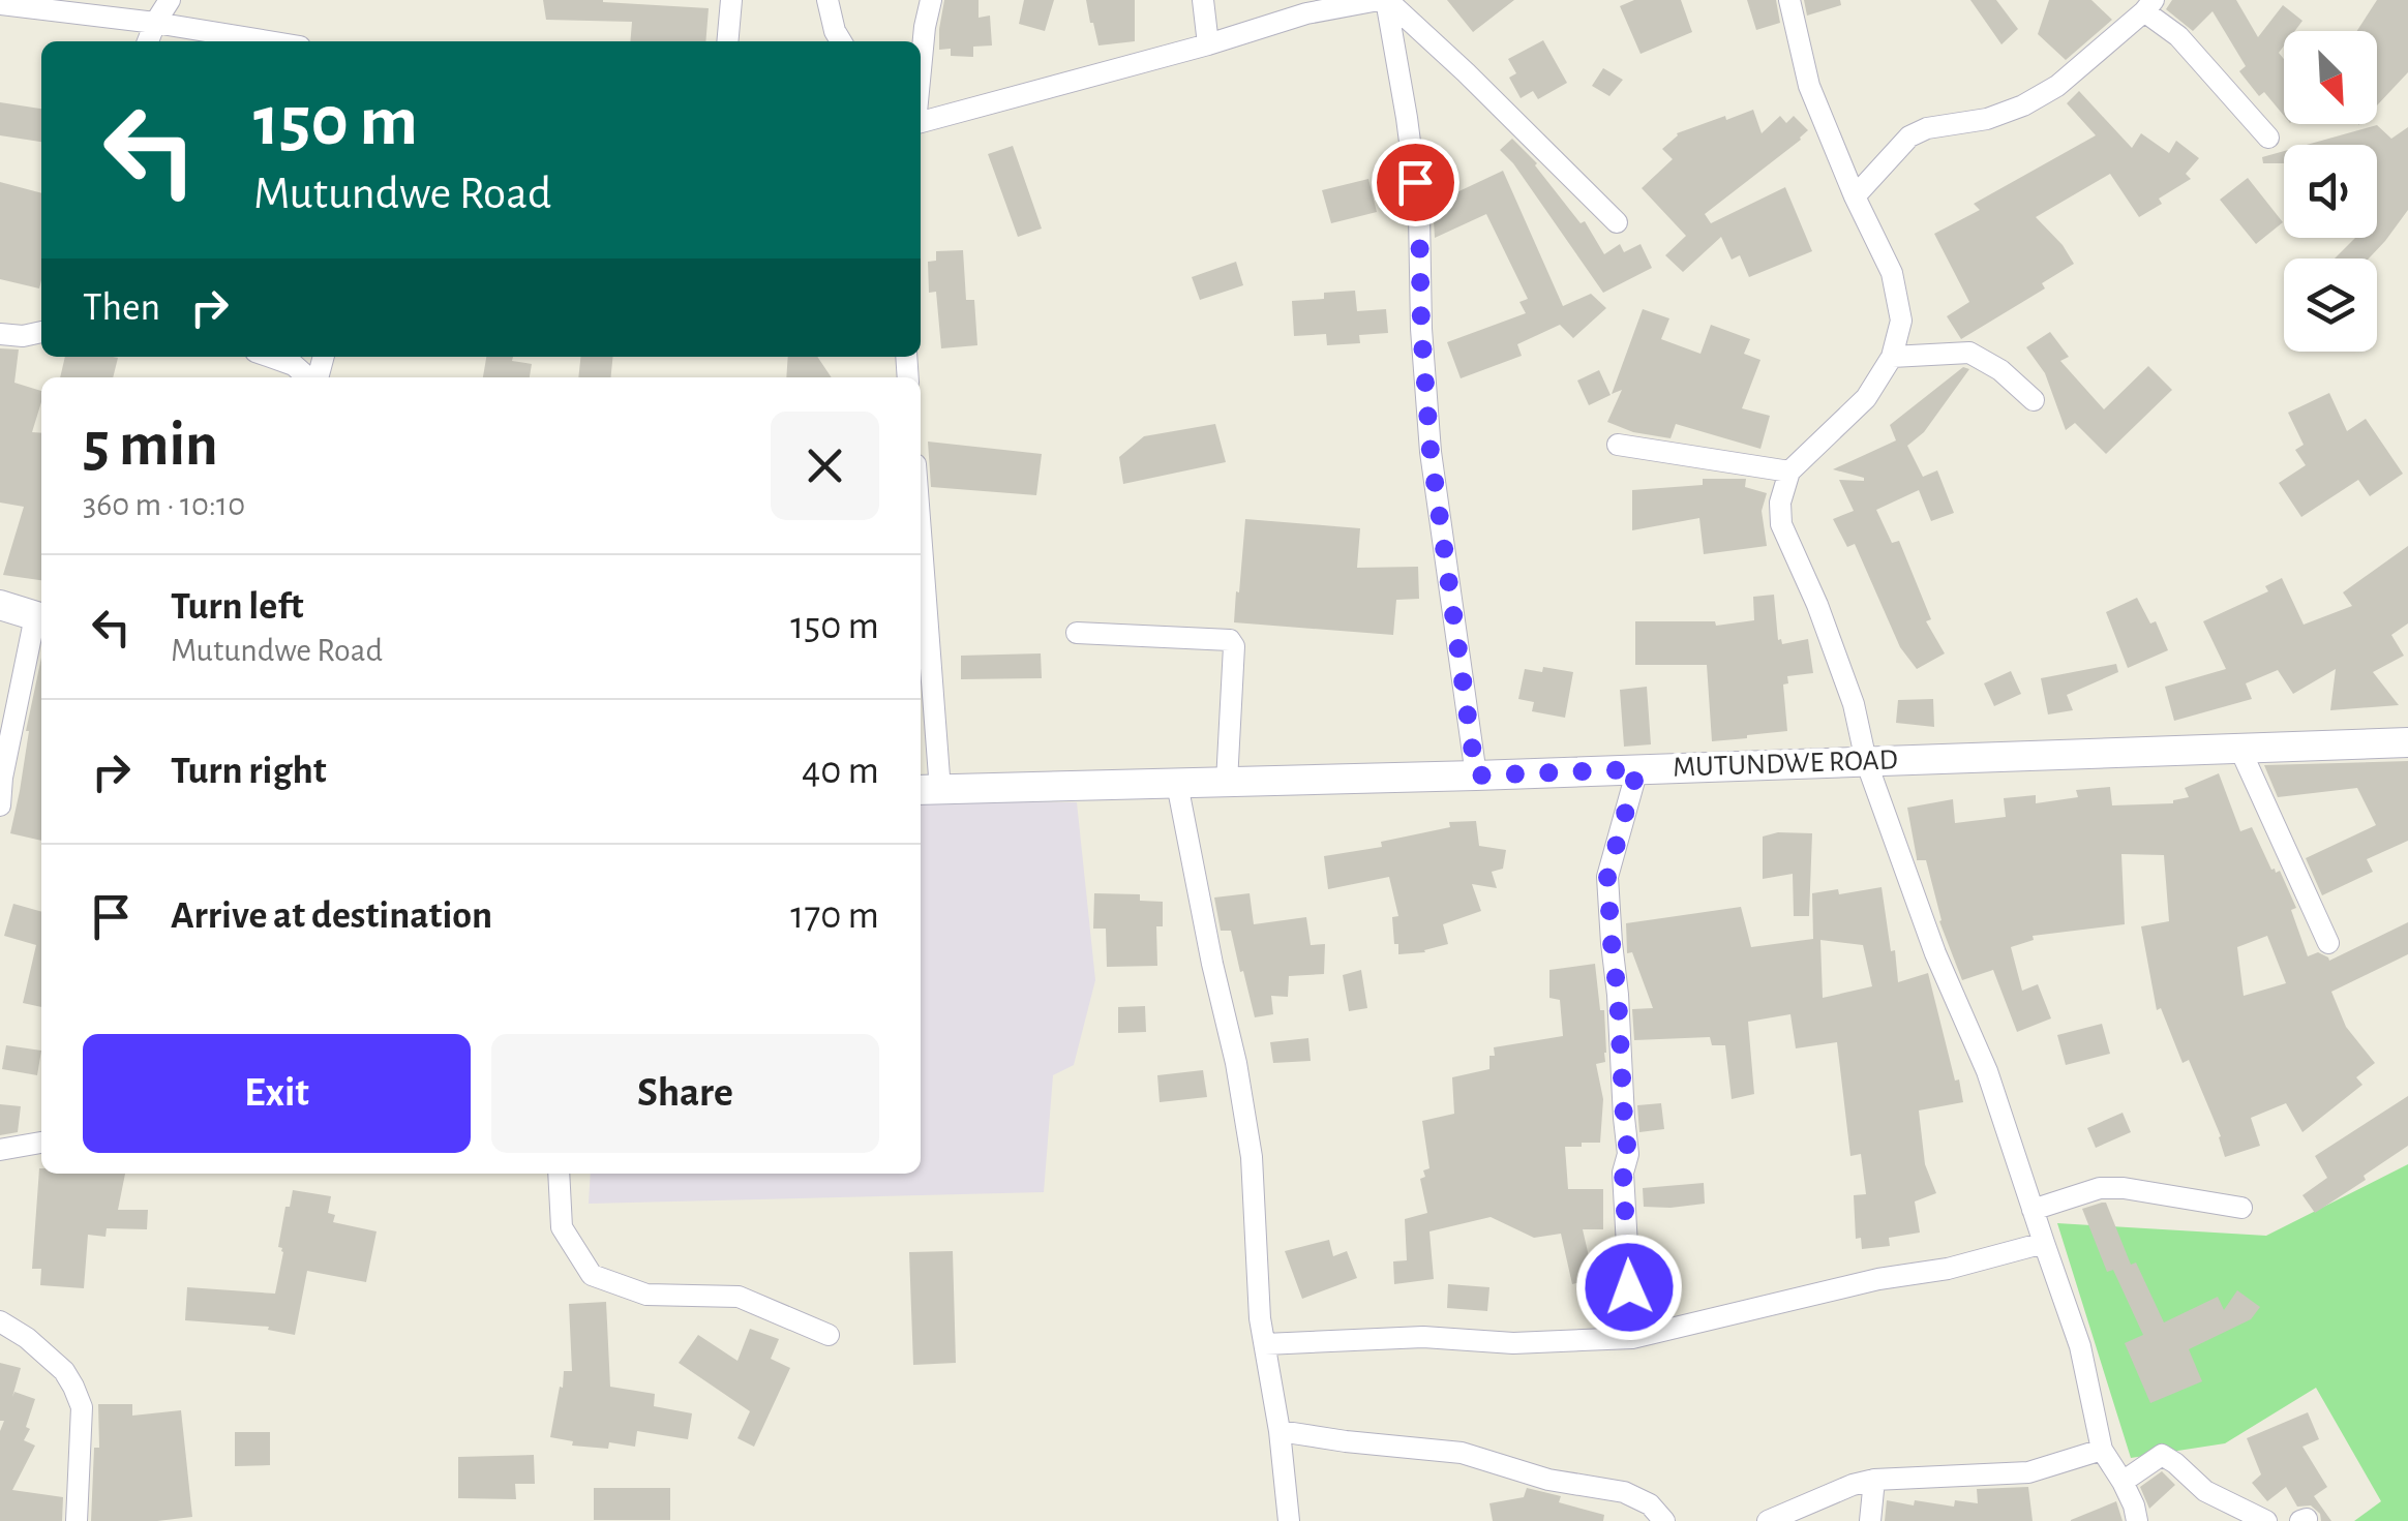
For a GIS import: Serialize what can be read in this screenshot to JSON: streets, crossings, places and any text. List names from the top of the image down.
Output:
{
  "streets": {
    "main road": ["MUTUNDWE ROAD"]
  },
  "north": "bottom right",
  "page": {
    "turn": ["150 m", "Mutundwe Road"],
    "then": "Then",
    "heading": ["5 min", "360 m · 10:10"],
    "list": [
      {
        "name": "Turn left",
        "note": "Mutundwe Road",
        "value": "150 m"
      },
      {
        "name": "Turn right",
        "value": "40 m"
      },
      {
        "name": "Arrive at destination",
        "value": "170 m"
      }
    ],
    "buttons": ["Exit", "Share"]
  }
}
